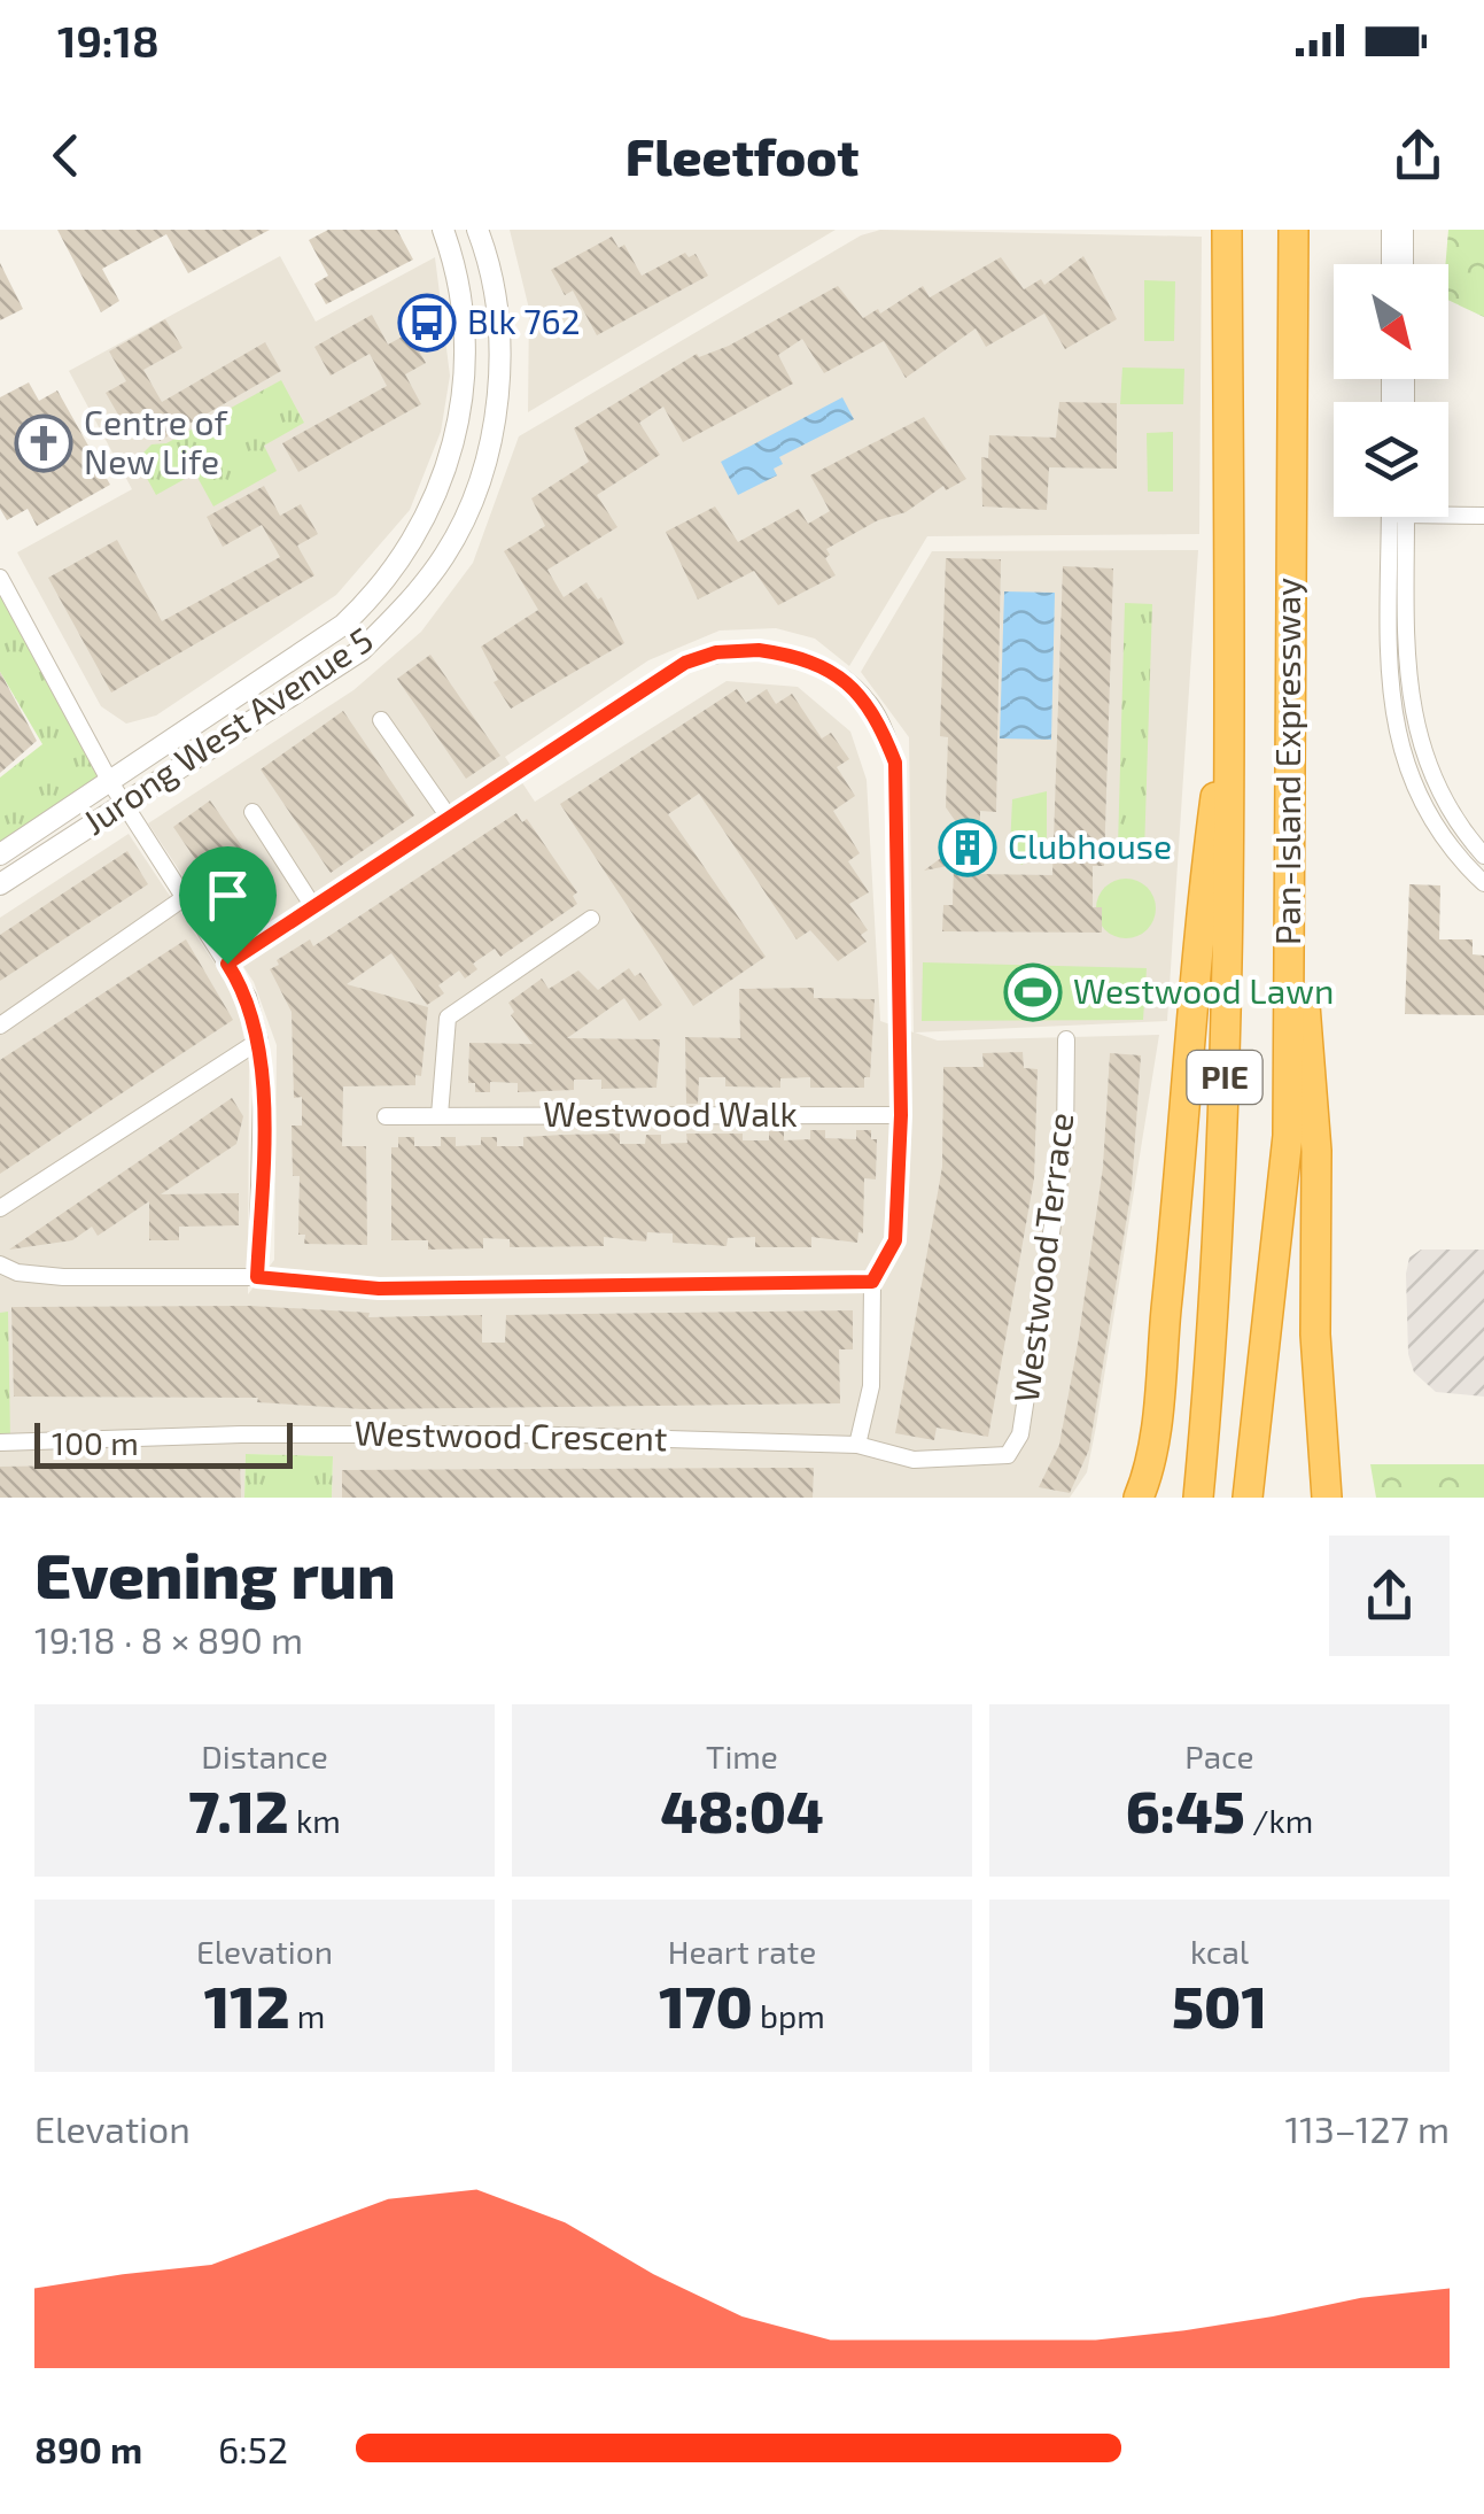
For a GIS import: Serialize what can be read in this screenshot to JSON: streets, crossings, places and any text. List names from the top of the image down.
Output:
{
  "streets": {
    "highway": ["Pan-Island Expressway", "PIE"],
    "street": [
      "Jurong West Avenue 5",
      "Westwood Walk",
      "Westwood Terrace",
      "Westwood Crescent"
    ]
  },
  "crossings": [
    ["Westwood Terrace", "Westwood Crescent"]
  ],
  "places": {
    "bus stop": ["Blk 762"],
    "church": ["Centre of New Life"],
    "building": ["Clubhouse"],
    "sports": ["Westwood Lawn"]
  },
  "scale_bar": "100 m",
  "north": "bottom right",
  "page": {
    "status": "19:18",
    "header": "Fleetfoot",
    "scale": "100 m",
    "heading": ["Evening run", "19:18 · 8 × 890 m"],
    "stats": [
      ["Distance", "7.12 km"],
      ["Time", "48:04"],
      ["Pace", "6:45 /km"],
      ["Elevation", "112 m"],
      ["Heart rate", "170 bpm"],
      ["kcal", "501"]
    ],
    "chart": ["Elevation", "113–127 m"],
    "list": [
      {
        "name": "890 m",
        "note": "6:52"
      }
    ]
  }
}
